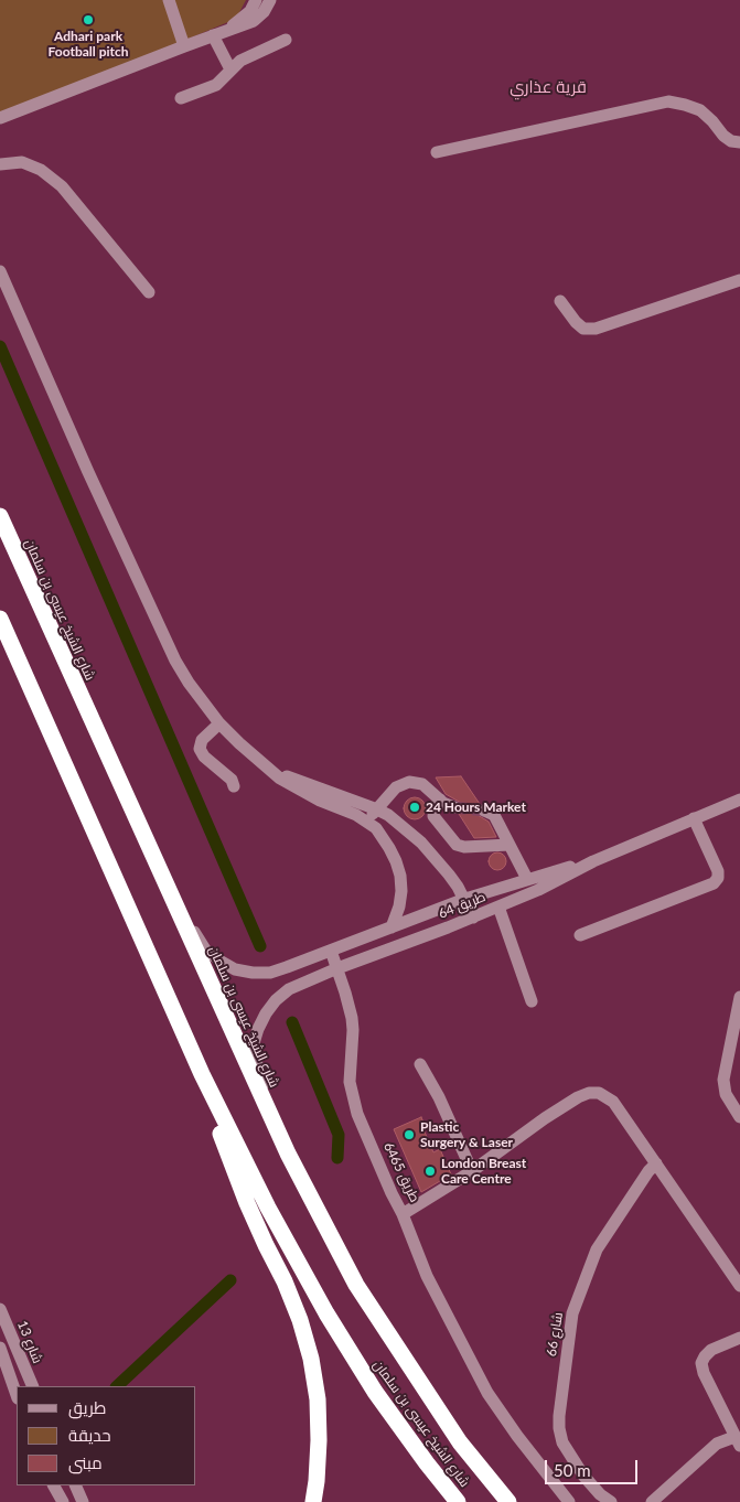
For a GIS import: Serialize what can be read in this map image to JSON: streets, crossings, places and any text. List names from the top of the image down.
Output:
{
  "streets": {
    "highway": ["شارع الشيخ عيسى بن سلمان"],
    "street": [
      "طريق 64",
      "طريق 6465",
      "شارع 66",
      "شارع 13"
    ]
  },
  "crossings": [
    ["شارع الشيخ عيسى بن سلمان", "طريق 64"],
    ["طريق 64", "طريق 6465"],
    ["طريق 6465", "شارع 66"]
  ],
  "districts": ["قرية عذاري"],
  "places": [
    "Adhari park Football pitch",
    "24 Hours Market",
    "Plastic Surgery & Laser",
    "London Breast Care Centre"
  ],
  "legend": ["طريق", "حديقة", "مبنى"],
  "scale_bar": "50 m"
}
